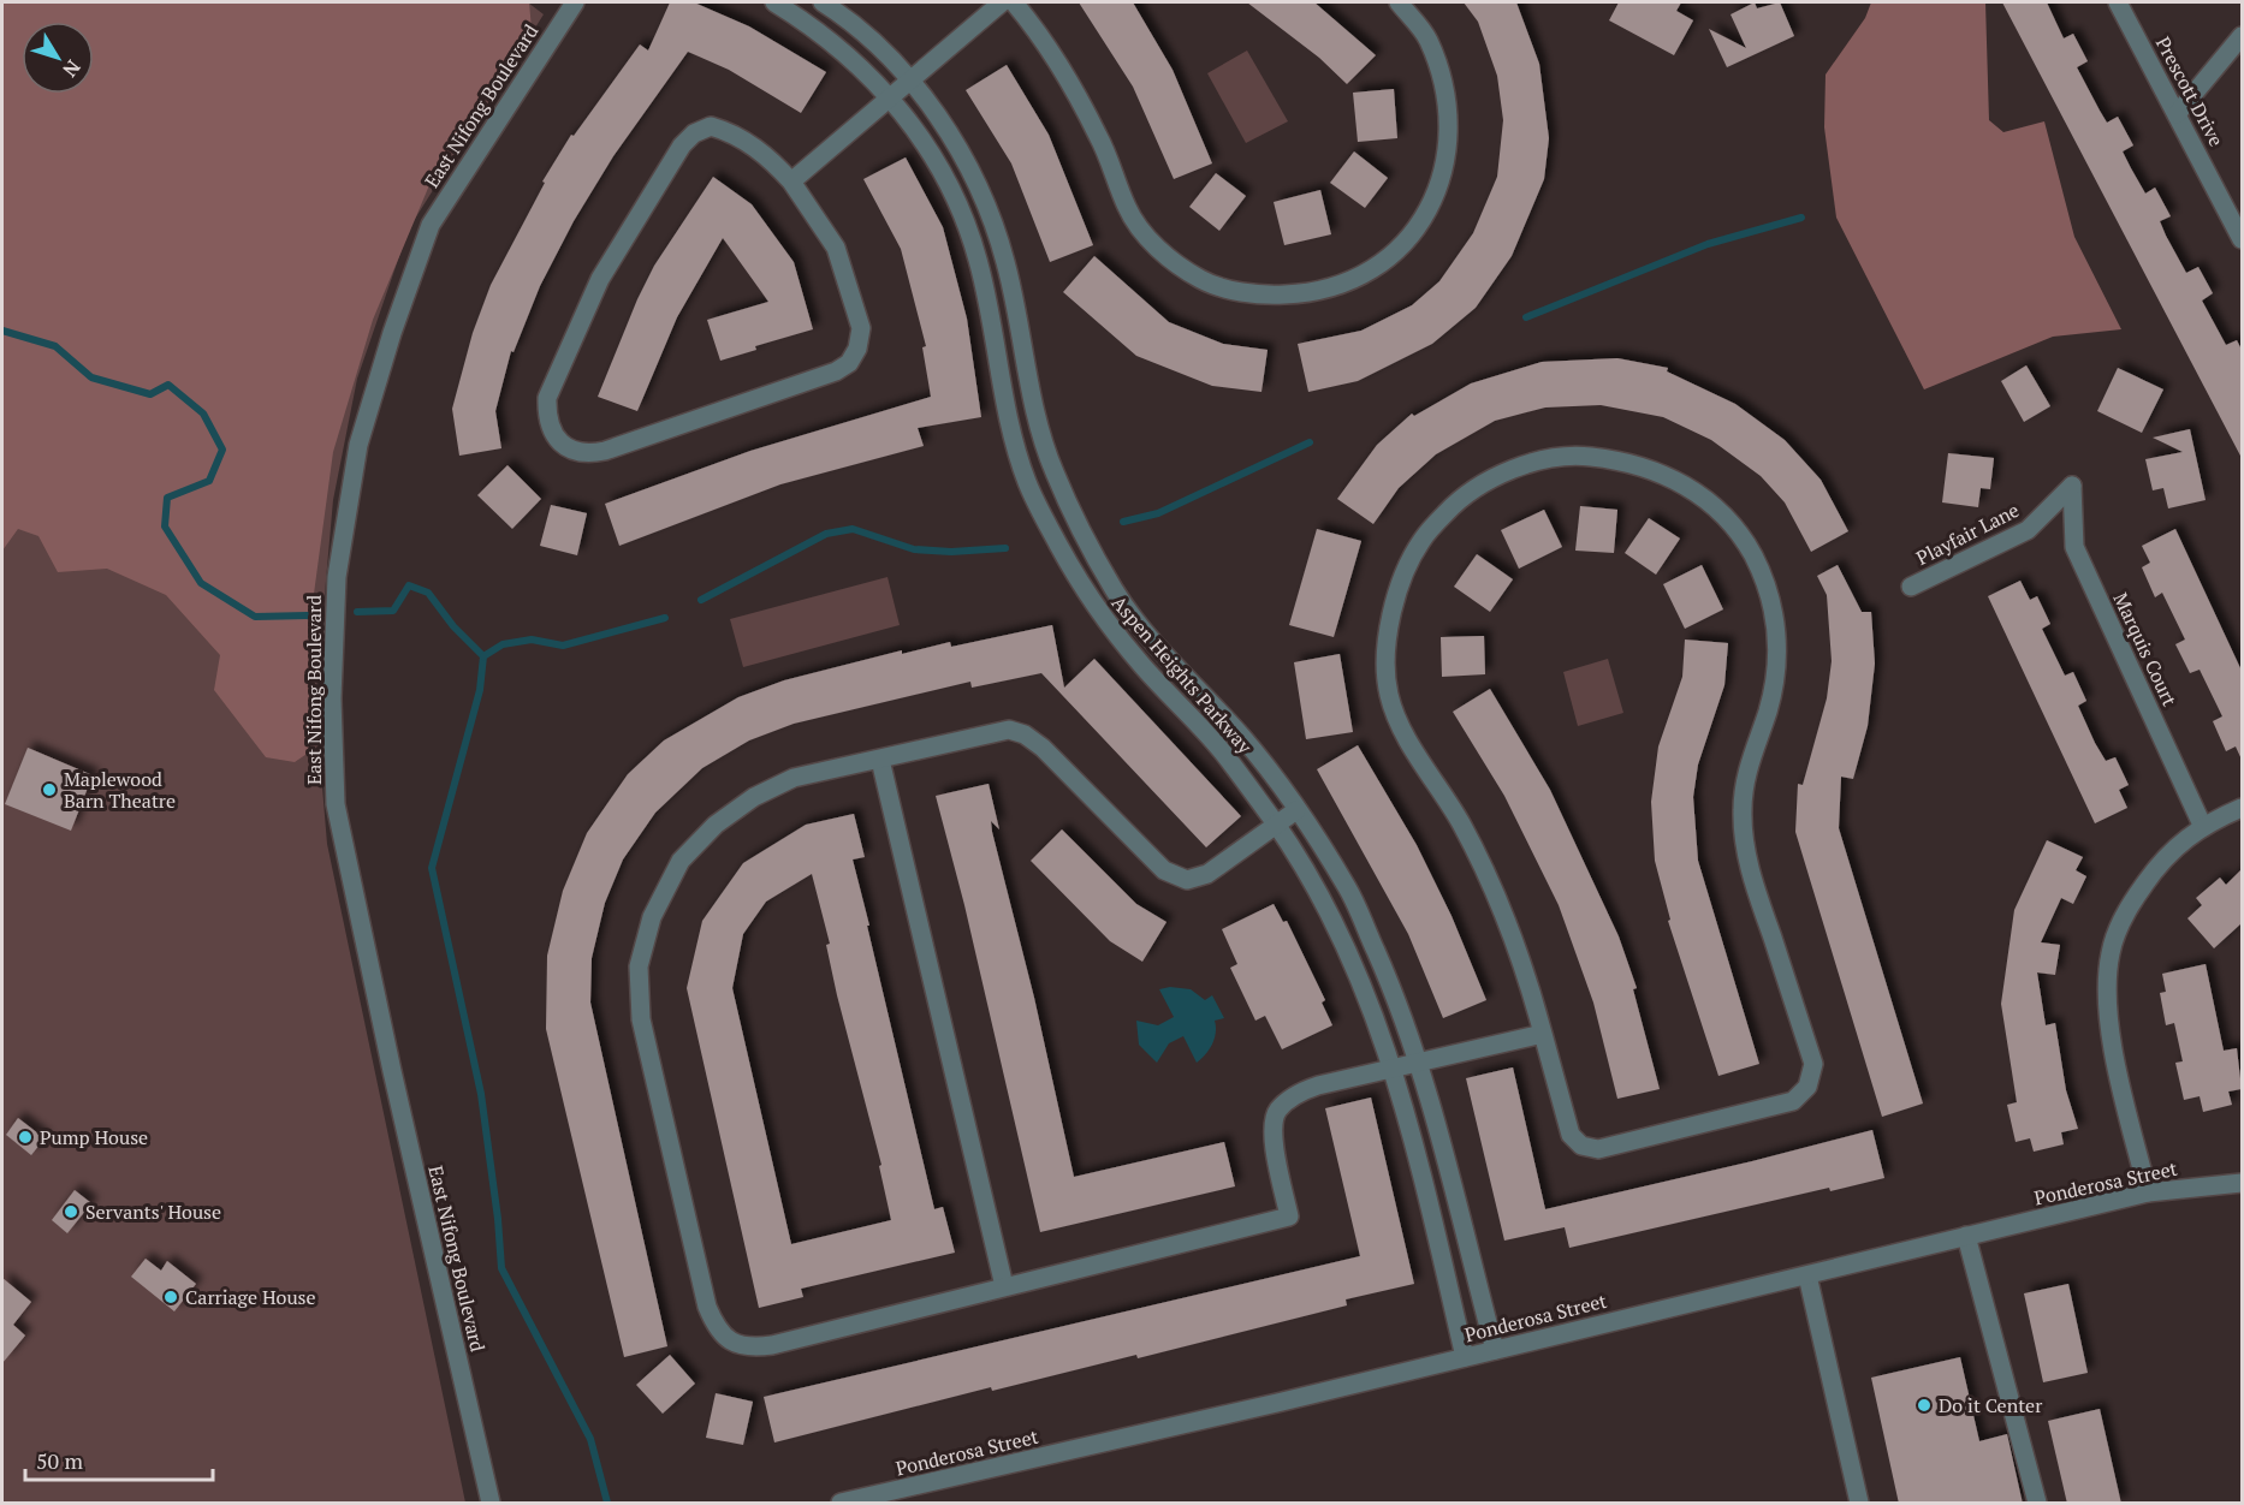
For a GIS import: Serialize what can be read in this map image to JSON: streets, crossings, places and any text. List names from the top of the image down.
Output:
{
  "streets": {
    "street": [
      "Prescott Drive",
      "East Nifong Boulevard",
      "Playfair Lane",
      "Marquis Court",
      "Aspen Heights Parkway",
      "Ponderosa Street"
    ]
  },
  "crossings": [
    ["Playfair Lane", "Marquis Court"],
    ["Aspen Heights Parkway", "Ponderosa Street"]
  ],
  "places": [
    "Maplewood Barn Theatre",
    "Pump House",
    "Servants' House",
    "Carriage House",
    "Do it Center"
  ],
  "scale_bar": "50 m",
  "north": "bottom right"
}
